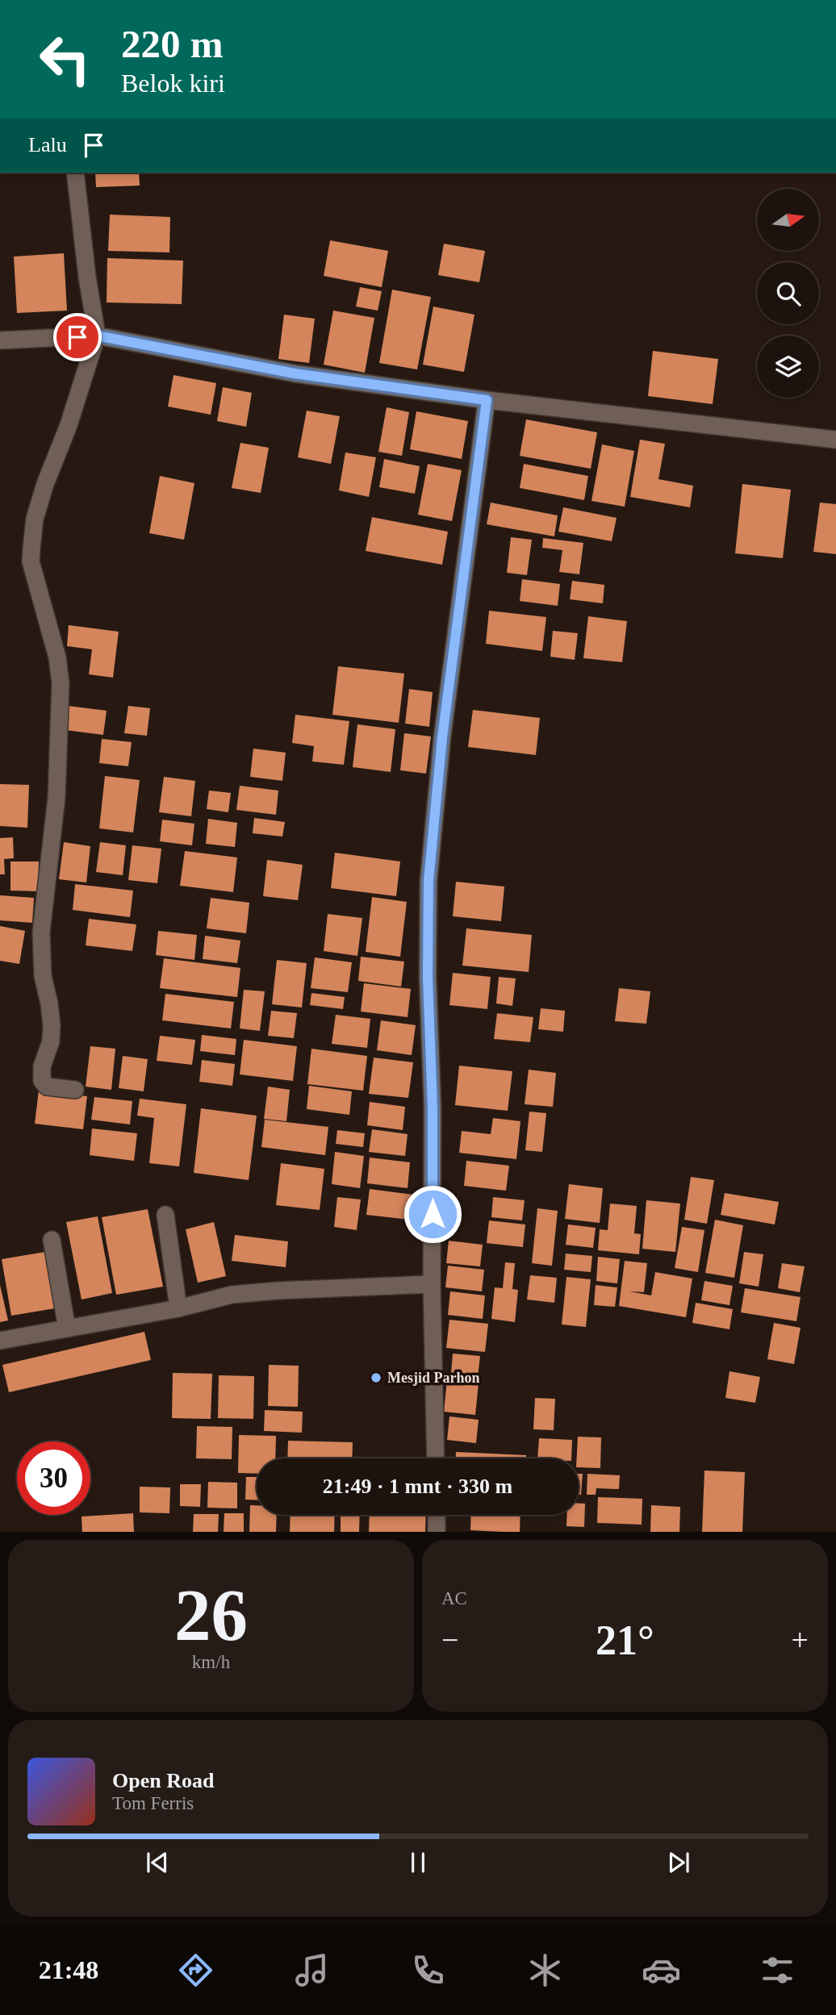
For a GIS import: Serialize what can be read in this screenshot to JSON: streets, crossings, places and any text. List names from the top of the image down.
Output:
{
  "places": ["Mesjid Parhon"],
  "north": "right",
  "page": {
    "turn": ["220 m", "Belok kiri"],
    "then": "Lalu",
    "limit": "30",
    "trip": "21:49 · 1 mnt · 330 m",
    "tile": [
      ["26", "km/h"],
      "AC"
    ],
    "heat": ["−", "21°", "+"],
    "song": ["Open Road", "Tom Ferris"],
    "tabs": "21:48"
  }
}
